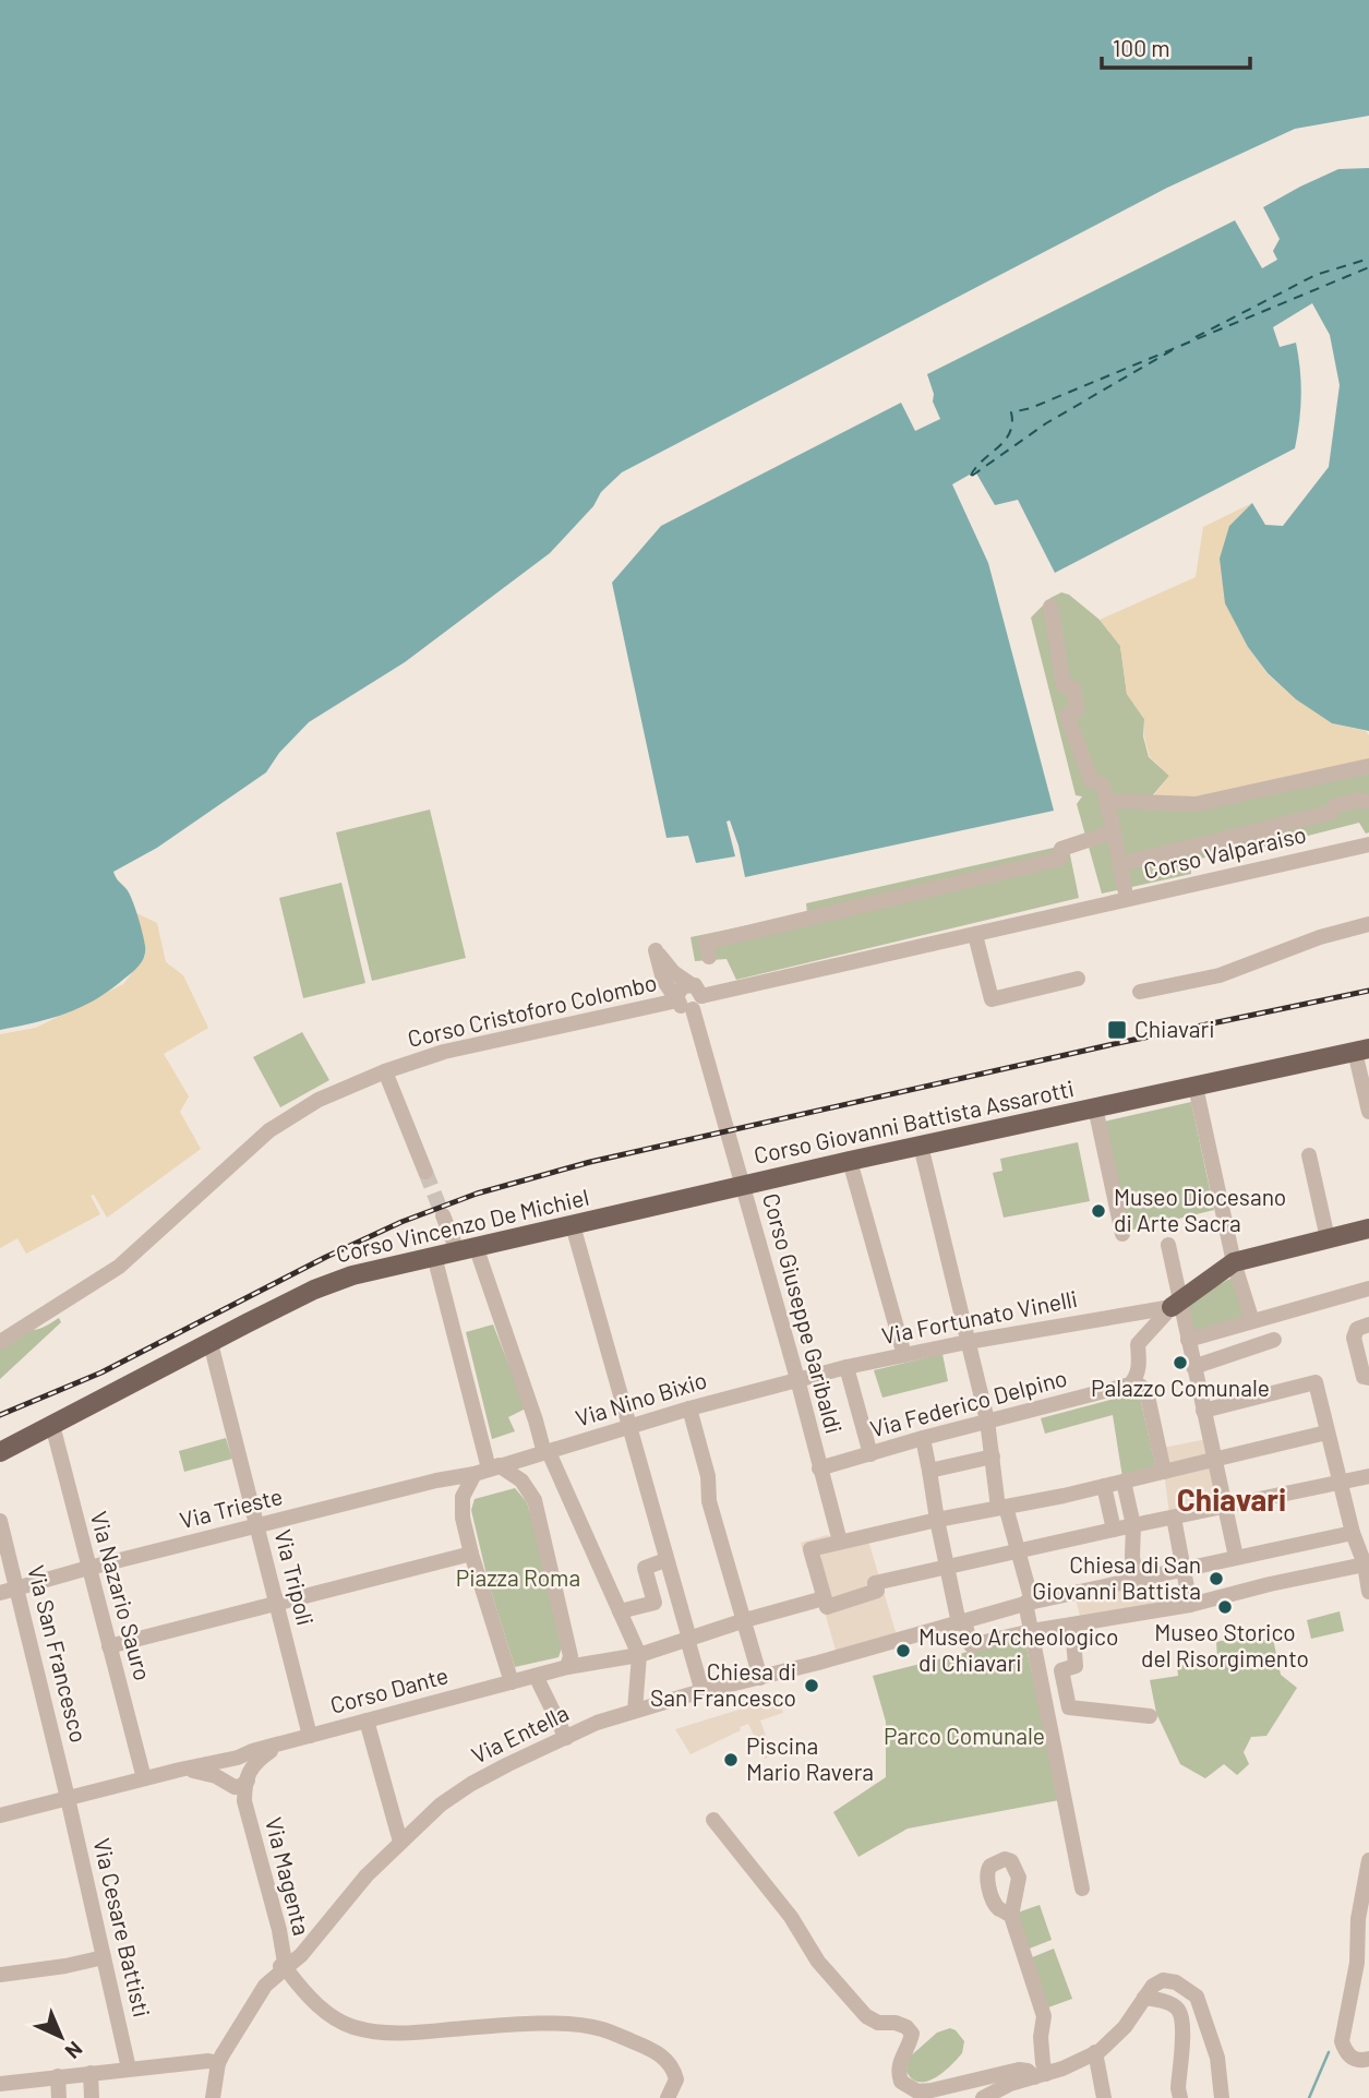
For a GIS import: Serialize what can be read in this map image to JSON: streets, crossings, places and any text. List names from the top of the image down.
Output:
{
  "streets": {
    "main road": ["Corso Giovanni Battista Assarotti", "Corso Vincenzo De Michiel"],
    "street": [
      "Corso Valparaiso",
      "Corso Cristoforo Colombo",
      "Corso Giuseppe Garibaldi",
      "Via Fortunato Vinelli",
      "Via Nino Bixio",
      "Via Federico Delpino",
      "Via Trieste",
      "Via Tripoli",
      "Via Nazario Sauro",
      "Via San Francesco",
      "Corso Dante",
      "Via Entella",
      "Via Magenta",
      "Via Cesare Battisti"
    ]
  },
  "crossings": [
    ["Corso Giovanni Battista Assarotti", "Corso Vincenzo De Michiel"],
    ["Corso Giovanni Battista Assarotti", "Corso Giuseppe Garibaldi"],
    ["Corso Vincenzo De Michiel", "Corso Giuseppe Garibaldi"],
    ["Corso Vincenzo De Michiel", "Via Tripoli"],
    ["Corso Vincenzo De Michiel", "Via Nazario Sauro"],
    ["Corso Giuseppe Garibaldi", "Via Fortunato Vinelli"],
    ["Corso Giuseppe Garibaldi", "Via Nino Bixio"],
    ["Corso Giuseppe Garibaldi", "Via Federico Delpino"],
    ["Via Fortunato Vinelli", "Via Nino Bixio"],
    ["Via Nino Bixio", "Via Trieste"],
    ["Via Trieste", "Via Tripoli"],
    ["Via Trieste", "Via Nazario Sauro"],
    ["Via Trieste", "Via San Francesco"],
    ["Via Tripoli", "Corso Dante"],
    ["Via San Francesco", "Via Cesare Battisti"],
    ["Corso Dante", "Via Magenta"],
    ["Via Entella", "Via Magenta"]
  ],
  "districts": ["Chiavari"],
  "parks": ["Piazza Roma", "Parco Comunale"],
  "places": {
    "transit": ["Chiavari"],
    "other": [
      "Museo Diocesano di Arte Sacra",
      "Palazzo Comunale",
      "Chiesa di San Giovanni Battista",
      "Museo Storico del Risorgimento",
      "Museo Archeologico di Chiavari",
      "Chiesa di San Francesco",
      "Piscina Mario Ravera"
    ]
  },
  "scale_bar": "100 m",
  "north": "bottom right"
}
